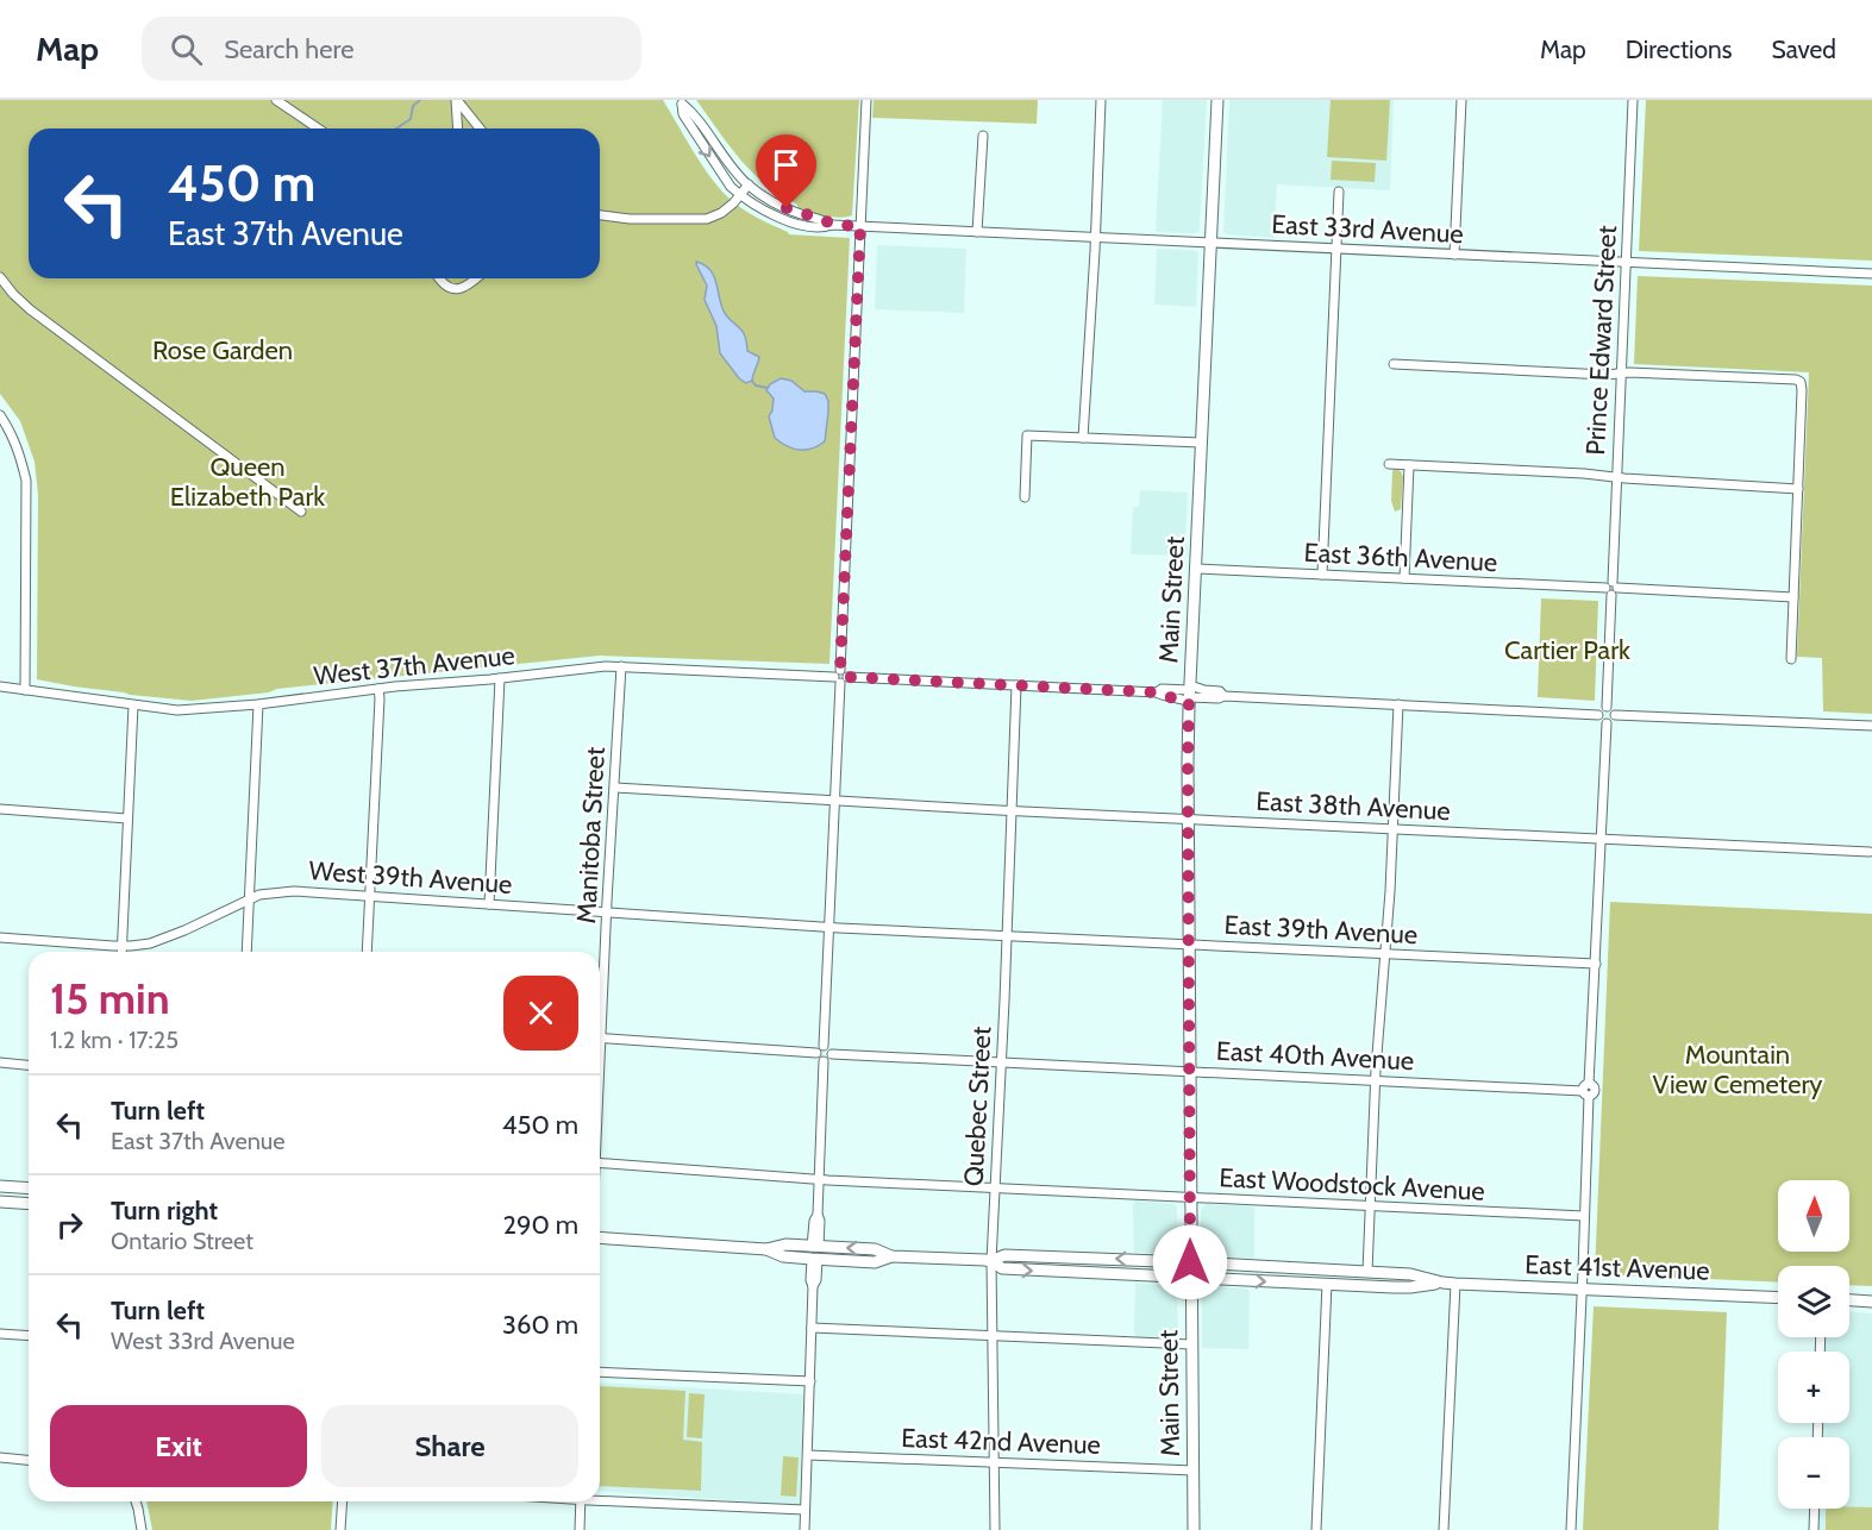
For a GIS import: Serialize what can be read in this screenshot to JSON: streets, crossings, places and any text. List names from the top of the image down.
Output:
{
  "streets": {
    "main road": ["Main Street", "East 41st Avenue"],
    "street": [
      "East 33rd Avenue",
      "Prince Edward Street",
      "East 36th Avenue",
      "West 37th Avenue",
      "East 38th Avenue",
      "Manitoba Street",
      "West 39th Avenue",
      "East 39th Avenue",
      "East 40th Avenue",
      "Quebec Street",
      "East Woodstock Avenue",
      "East 42nd Avenue"
    ]
  },
  "crossings": [
    ["East 33rd Avenue", "Prince Edward Street"],
    ["East 33rd Avenue", "Main Street"],
    ["Prince Edward Street", "East 36th Avenue"],
    ["Prince Edward Street", "West 37th Avenue"],
    ["East 36th Avenue", "Main Street"],
    ["Main Street", "West 37th Avenue"],
    ["Main Street", "East 38th Avenue"],
    ["Main Street", "East 39th Avenue"],
    ["Main Street", "East 40th Avenue"],
    ["Main Street", "East Woodstock Avenue"],
    ["Main Street", "East 41st Avenue"],
    ["Main Street", "East 42nd Avenue"],
    ["West 37th Avenue", "Manitoba Street"],
    ["West 37th Avenue", "Quebec Street"],
    ["East 38th Avenue", "Manitoba Street"],
    ["East 38th Avenue", "Quebec Street"],
    ["Manitoba Street", "West 39th Avenue"],
    ["West 39th Avenue", "East 39th Avenue"],
    ["East 39th Avenue", "Quebec Street"],
    ["East 40th Avenue", "Quebec Street"],
    ["Quebec Street", "East Woodstock Avenue"],
    ["Quebec Street", "East 41st Avenue"],
    ["Quebec Street", "East 42nd Avenue"]
  ],
  "parks": [
    "Rose Garden",
    "Queen Elizabeth Park",
    "Cartier Park",
    "Mountain View Cemetery"
  ],
  "north": "top",
  "page": {
    "header": "Map",
    "search": "Search here",
    "nav": ["Map", "Directions", "Saved"],
    "turn": ["450 m", "East 37th Avenue"],
    "heading": ["15 min", "1.2 km · 17:25"],
    "list": [
      {
        "name": "Turn left",
        "note": "East 37th Avenue",
        "value": "450 m"
      },
      {
        "name": "Turn right",
        "note": "Ontario Street",
        "value": "290 m"
      },
      {
        "name": "Turn left",
        "note": "West 33rd Avenue",
        "value": "360 m"
      }
    ],
    "map_buttons": ["+", "−"],
    "buttons": ["Exit", "Share"]
  }
}
